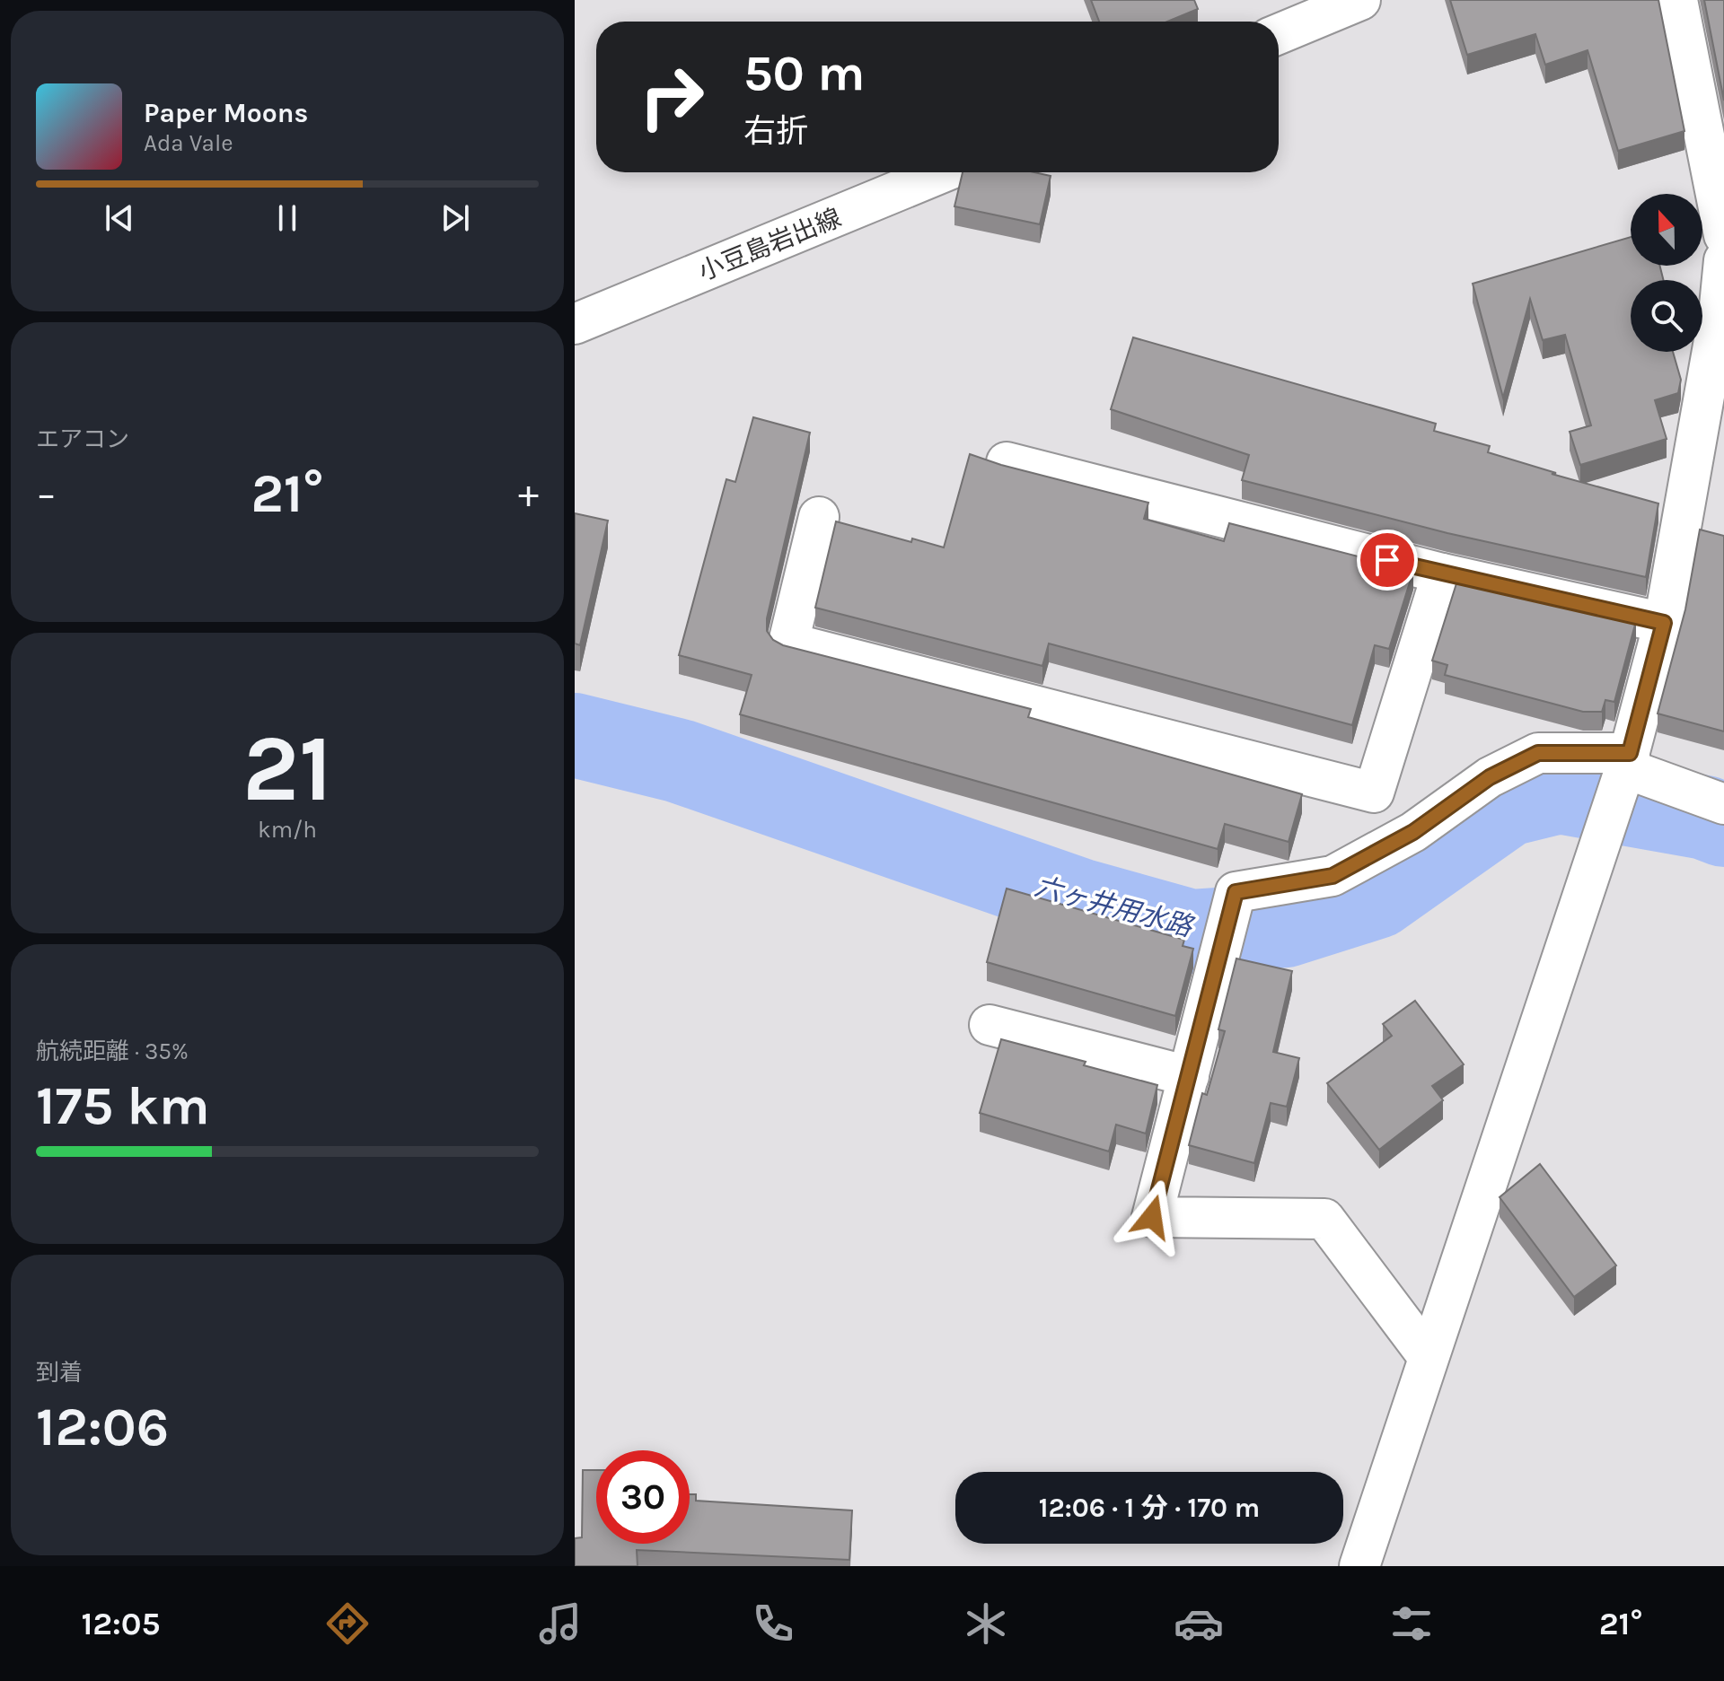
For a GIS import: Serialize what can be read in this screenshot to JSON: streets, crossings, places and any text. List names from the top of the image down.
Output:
{
  "streets": {
    "street": ["小豆島岩出線"]
  },
  "water": ["六ヶ井用水路"],
  "north": "top",
  "page": {
    "turn": ["50 m", "右折"],
    "song": ["Paper Moons", "Ada Vale"],
    "tile": [
      "エアコン",
      ["21", "km/h"],
      ["航続距離 · 35%", "175 km"],
      ["到着", "12:06"]
    ],
    "heat": ["−", "21°", "+"],
    "limit": "30",
    "trip": "12:06 · 1 分 · 170 m",
    "tabs": ["12:05", "21°"]
  }
}
